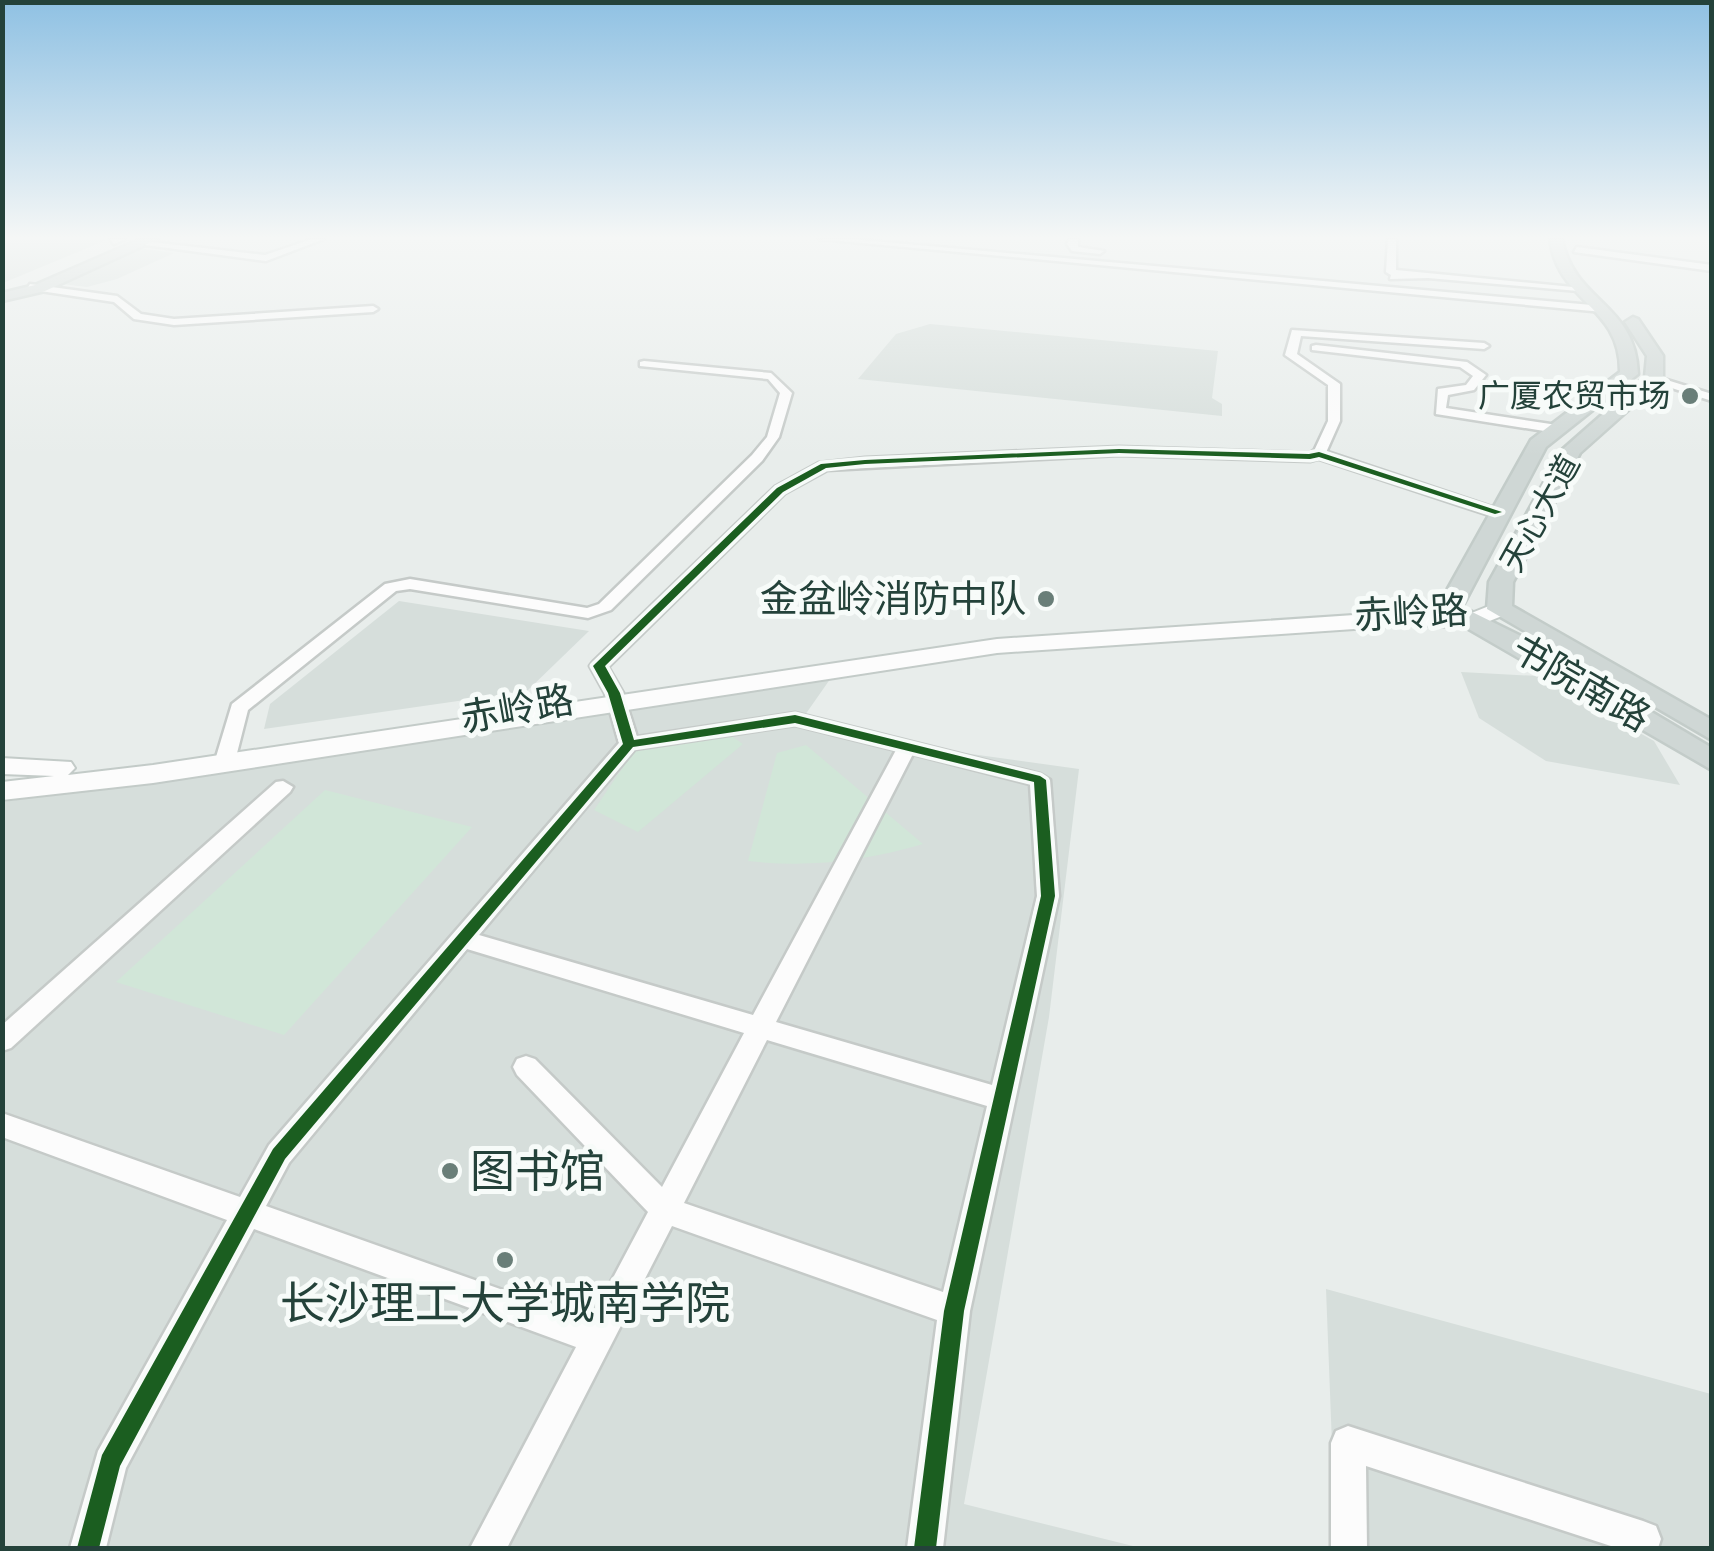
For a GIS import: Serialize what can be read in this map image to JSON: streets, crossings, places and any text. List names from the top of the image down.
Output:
{
  "streets": {
    "main road": ["天心大道", "赤岭路", "书院南路"]
  },
  "crossings": [
    ["天心大道", "赤岭路"],
    ["天心大道", "书院南路"],
    ["赤岭路", "书院南路"]
  ],
  "places": [
    "广厦农贸市场",
    "金盆岭消防中队",
    "图书馆",
    "长沙理工大学城南学院"
  ]
}
